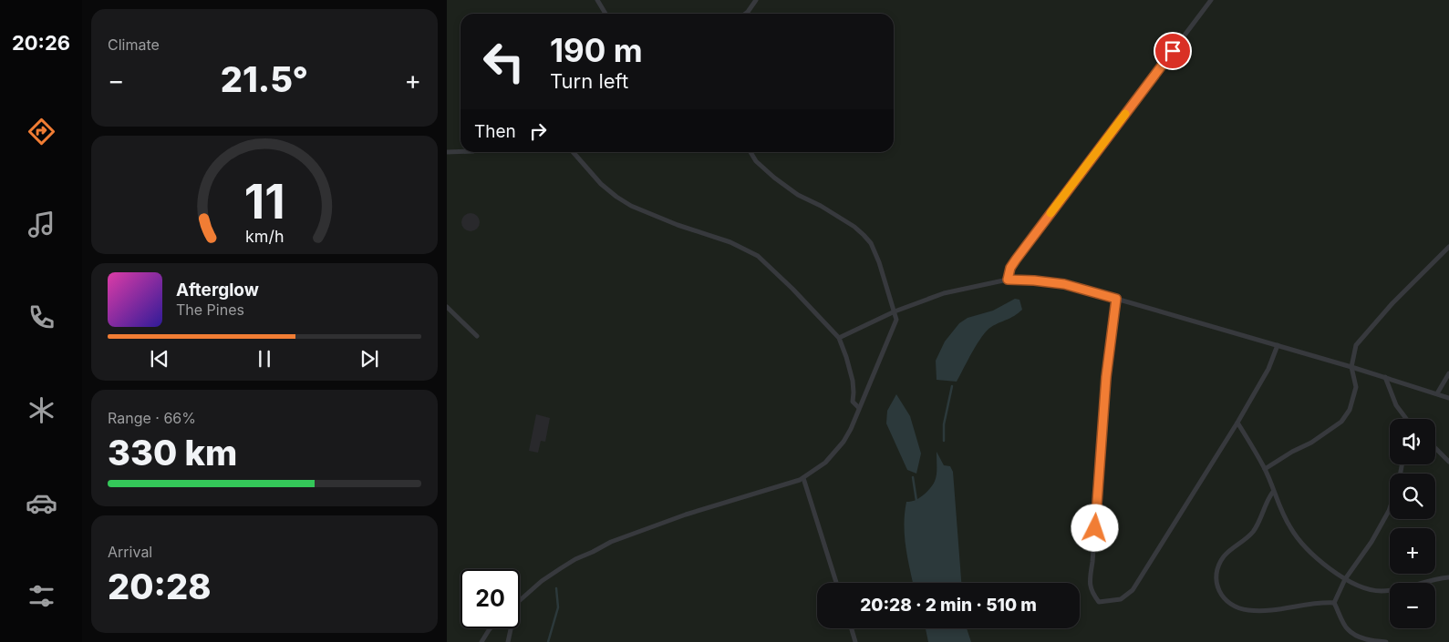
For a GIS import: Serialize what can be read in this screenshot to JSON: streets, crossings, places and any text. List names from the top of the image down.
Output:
{
  "page": {
    "tabs": "20:26",
    "tile": [
      "Climate",
      ["Range · 66%", "330 km"],
      ["Arrival", "20:28"]
    ],
    "turn": ["190 m", "Turn left"],
    "heat": ["−", "21.5°", "+"],
    "then": "Then",
    "song": ["Afterglow", "The Pines"],
    "map_buttons": ["+", "−"],
    "limit": "20",
    "trip": "20:28 · 2 min · 510 m",
    "gauge": ["11", "km/h"]
  }
}
